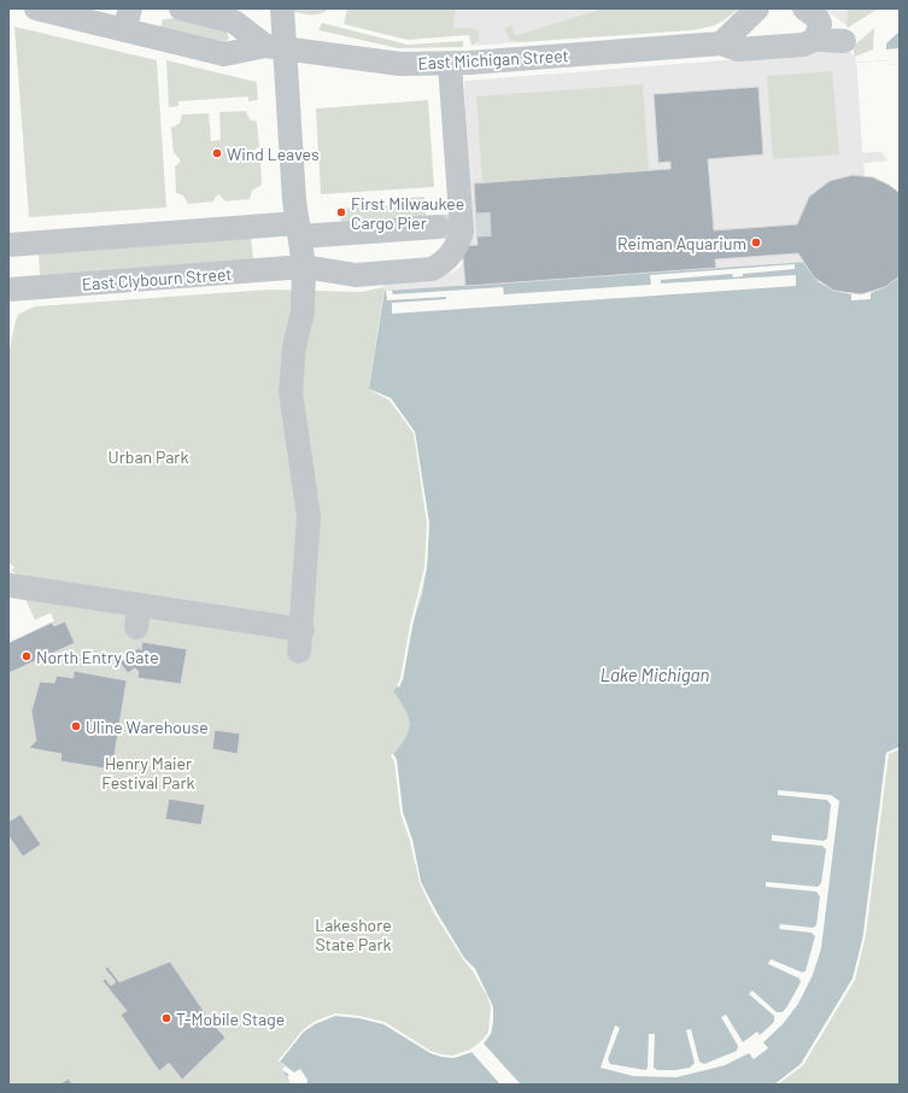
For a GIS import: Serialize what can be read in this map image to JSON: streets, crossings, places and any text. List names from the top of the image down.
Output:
{
  "streets": {
    "street": ["East Michigan Street", "East Clybourn Street"]
  },
  "crossings": [
    ["East Michigan Street", "East Clybourn Street"]
  ],
  "water": ["Lake Michigan"],
  "parks": ["Urban Park", "Henry Maier Festival Park", "Lakeshore State Park"],
  "places": [
    "Wind Leaves",
    "First Milwaukee Cargo Pier",
    "Reiman Aquarium",
    "North Entry Gate",
    "Uline Warehouse",
    "T-Mobile Stage"
  ]
}
